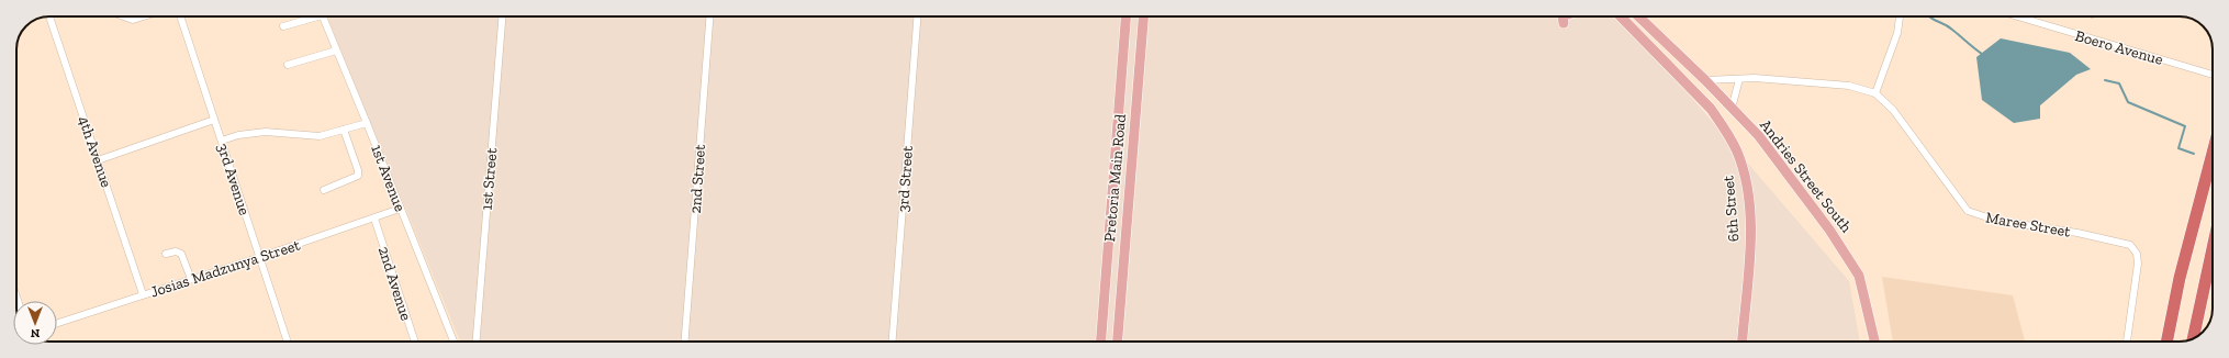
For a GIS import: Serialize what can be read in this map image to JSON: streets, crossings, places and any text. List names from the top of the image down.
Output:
{
  "streets": {
    "main road": ["Andries Street South", "Pretoria Main Road", "6th Street"],
    "street": [
      "Boero Avenue",
      "4th Avenue",
      "1st Avenue",
      "3rd Avenue",
      "1st Street",
      "2nd Street",
      "3rd Street",
      "Maree Street",
      "Josias Madzunya Street",
      "2nd Avenue"
    ]
  },
  "crossings": [
    ["4th Avenue", "Josias Madzunya Street"],
    ["Andries Street South", "Maree Street"],
    ["1st Avenue", "Josias Madzunya Street"],
    ["3rd Avenue", "Josias Madzunya Street"],
    ["Josias Madzunya Street", "2nd Avenue"]
  ],
  "north": "bottom"
}
